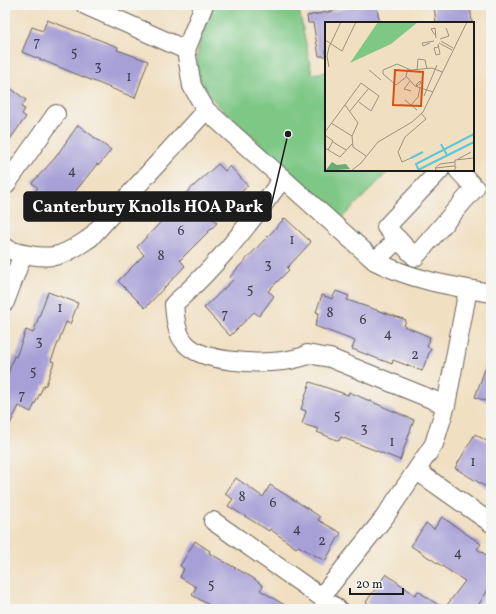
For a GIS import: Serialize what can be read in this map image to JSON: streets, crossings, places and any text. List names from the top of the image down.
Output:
{
  "places": ["Canterbury Knolls HOA Park"],
  "house_numbers": [
    "7",
    "5",
    "3",
    "1",
    "4",
    "6",
    "1",
    "8",
    "3",
    "5",
    "1",
    "8",
    "7",
    "6",
    "4",
    "3",
    "2",
    "5",
    "7",
    "5",
    "3",
    "1",
    "1",
    "8",
    "6",
    "4",
    "2",
    "4",
    "5"
  ],
  "scale_bar": "20 m"
}
